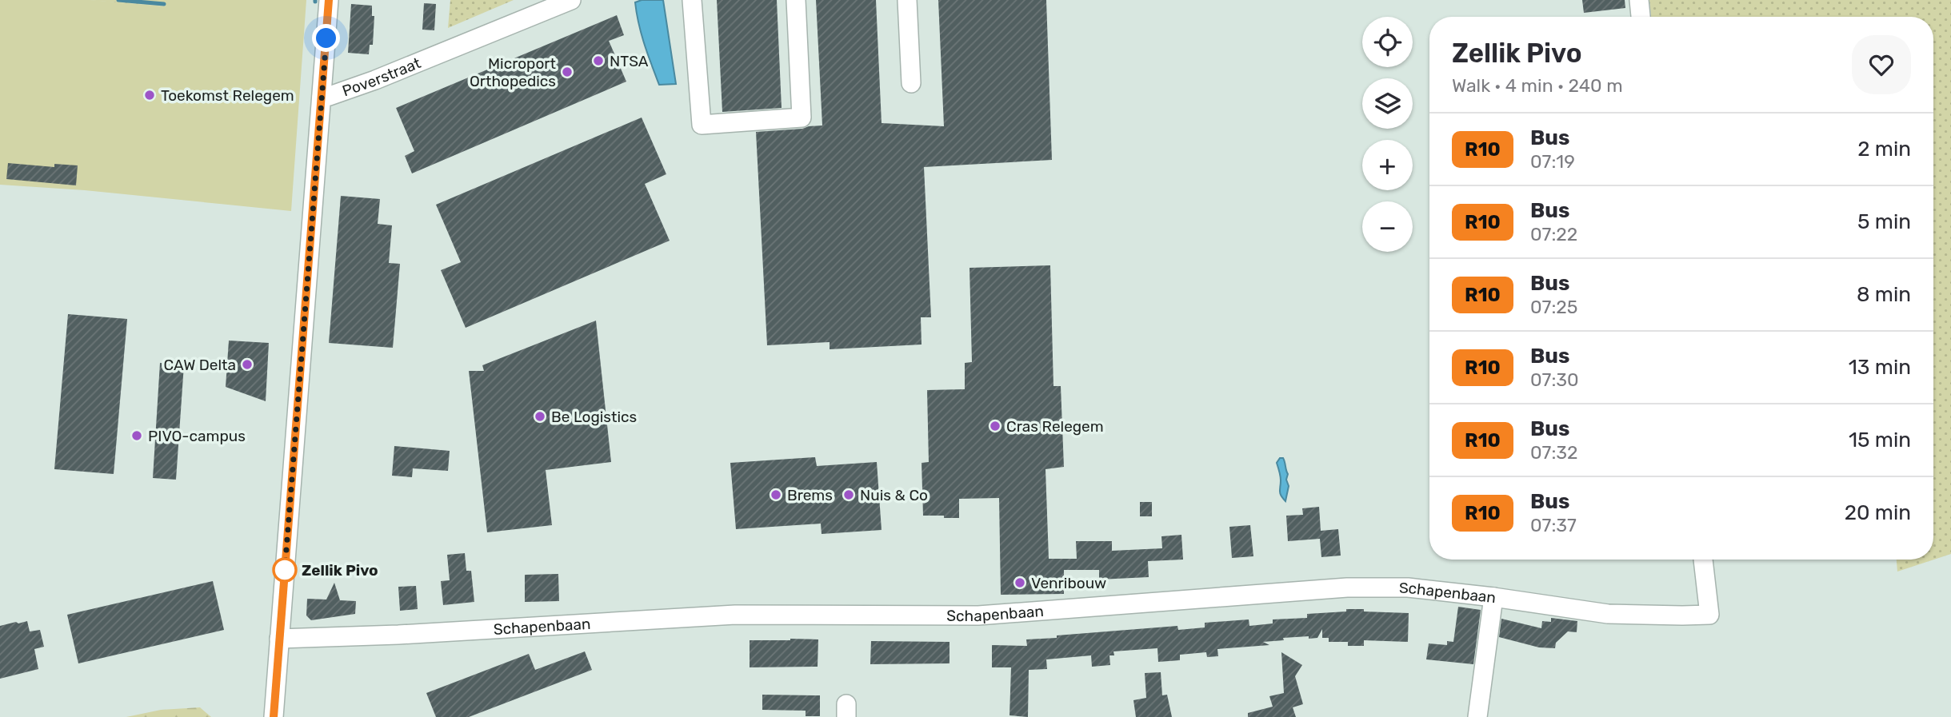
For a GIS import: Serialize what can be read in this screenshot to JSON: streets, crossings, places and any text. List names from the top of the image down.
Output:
{
  "streets": {
    "street": ["Poverstraat", "Schapenbaan"]
  },
  "crossings": [
    ["Poverstraat", "Schapenbaan"]
  ],
  "places": [
    "NTSA",
    "Microport Orthopedics",
    "Toekomst Relegem",
    "CAW Delta",
    "Be Logistics",
    "Cras Relegem",
    "PIVO-campus",
    "Brems",
    "Nuis & Co",
    "Zellik Pivo",
    "Venribouw"
  ],
  "lines": ["bus line R10"],
  "page": {
    "map_buttons": ["+", "−"],
    "heading": ["Zellik Pivo", "Walk · 4 min · 240 m"],
    "list": [
      {
        "mark": "R10",
        "name": "Bus",
        "note": "07:19",
        "value": "2 min"
      },
      {
        "mark": "R10",
        "name": "Bus",
        "note": "07:22",
        "value": "5 min"
      },
      {
        "mark": "R10",
        "name": "Bus",
        "note": "07:25",
        "value": "8 min"
      },
      {
        "mark": "R10",
        "name": "Bus",
        "note": "07:30",
        "value": "13 min"
      },
      {
        "mark": "R10",
        "name": "Bus",
        "note": "07:32",
        "value": "15 min"
      },
      {
        "mark": "R10",
        "name": "Bus",
        "note": "07:37",
        "value": "20 min"
      }
    ]
  }
}
